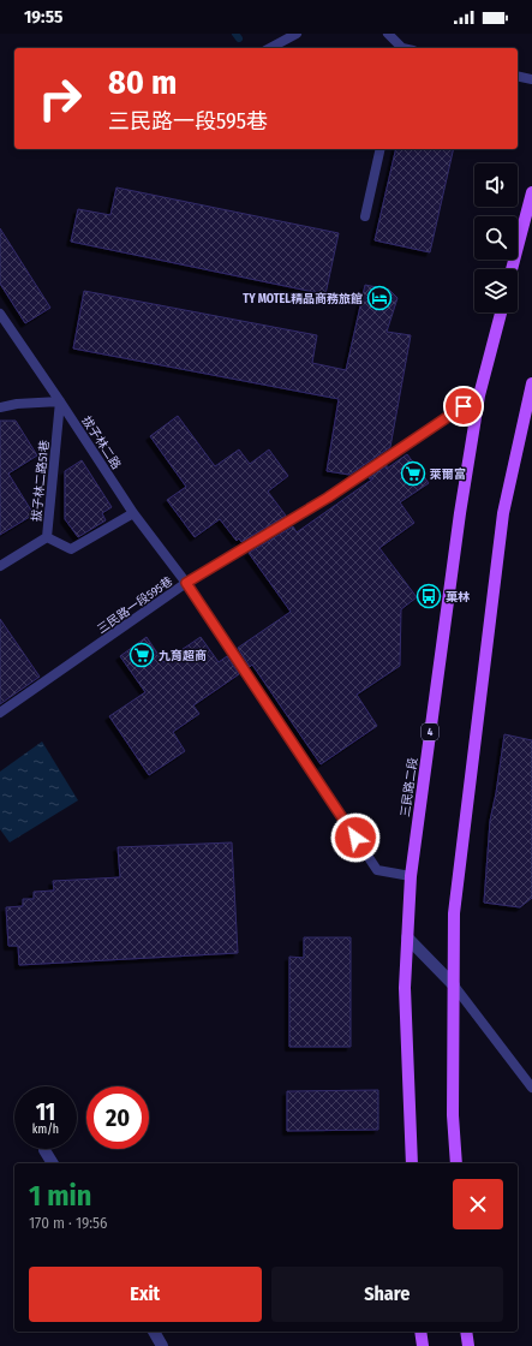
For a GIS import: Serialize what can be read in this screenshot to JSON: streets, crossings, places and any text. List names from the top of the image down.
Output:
{
  "streets": {
    "main road": ["4", "三民路二段"],
    "lane": ["拔子林二路", "拔子林二路51巷", "三民路一段595巷"]
  },
  "crossings": [
    ["拔子林二路", "拔子林二路51巷"],
    ["拔子林二路", "三民路一段595巷"],
    ["拔子林二路", "三民路二段"],
    ["三民路一段595巷", "三民路二段"]
  ],
  "places": {
    "hotel": ["TY MOTEL精品商務旅館"],
    "supermarket": ["萊爾富", "九育超商"],
    "bus stop": ["菓林"]
  },
  "page": {
    "status": "19:55",
    "turn": ["80 m", "三民路一段595巷"],
    "speed": "11 km/h",
    "limit": "20",
    "heading": ["1 min", "170 m · 19:56"],
    "buttons": ["Exit", "Share"]
  }
}
